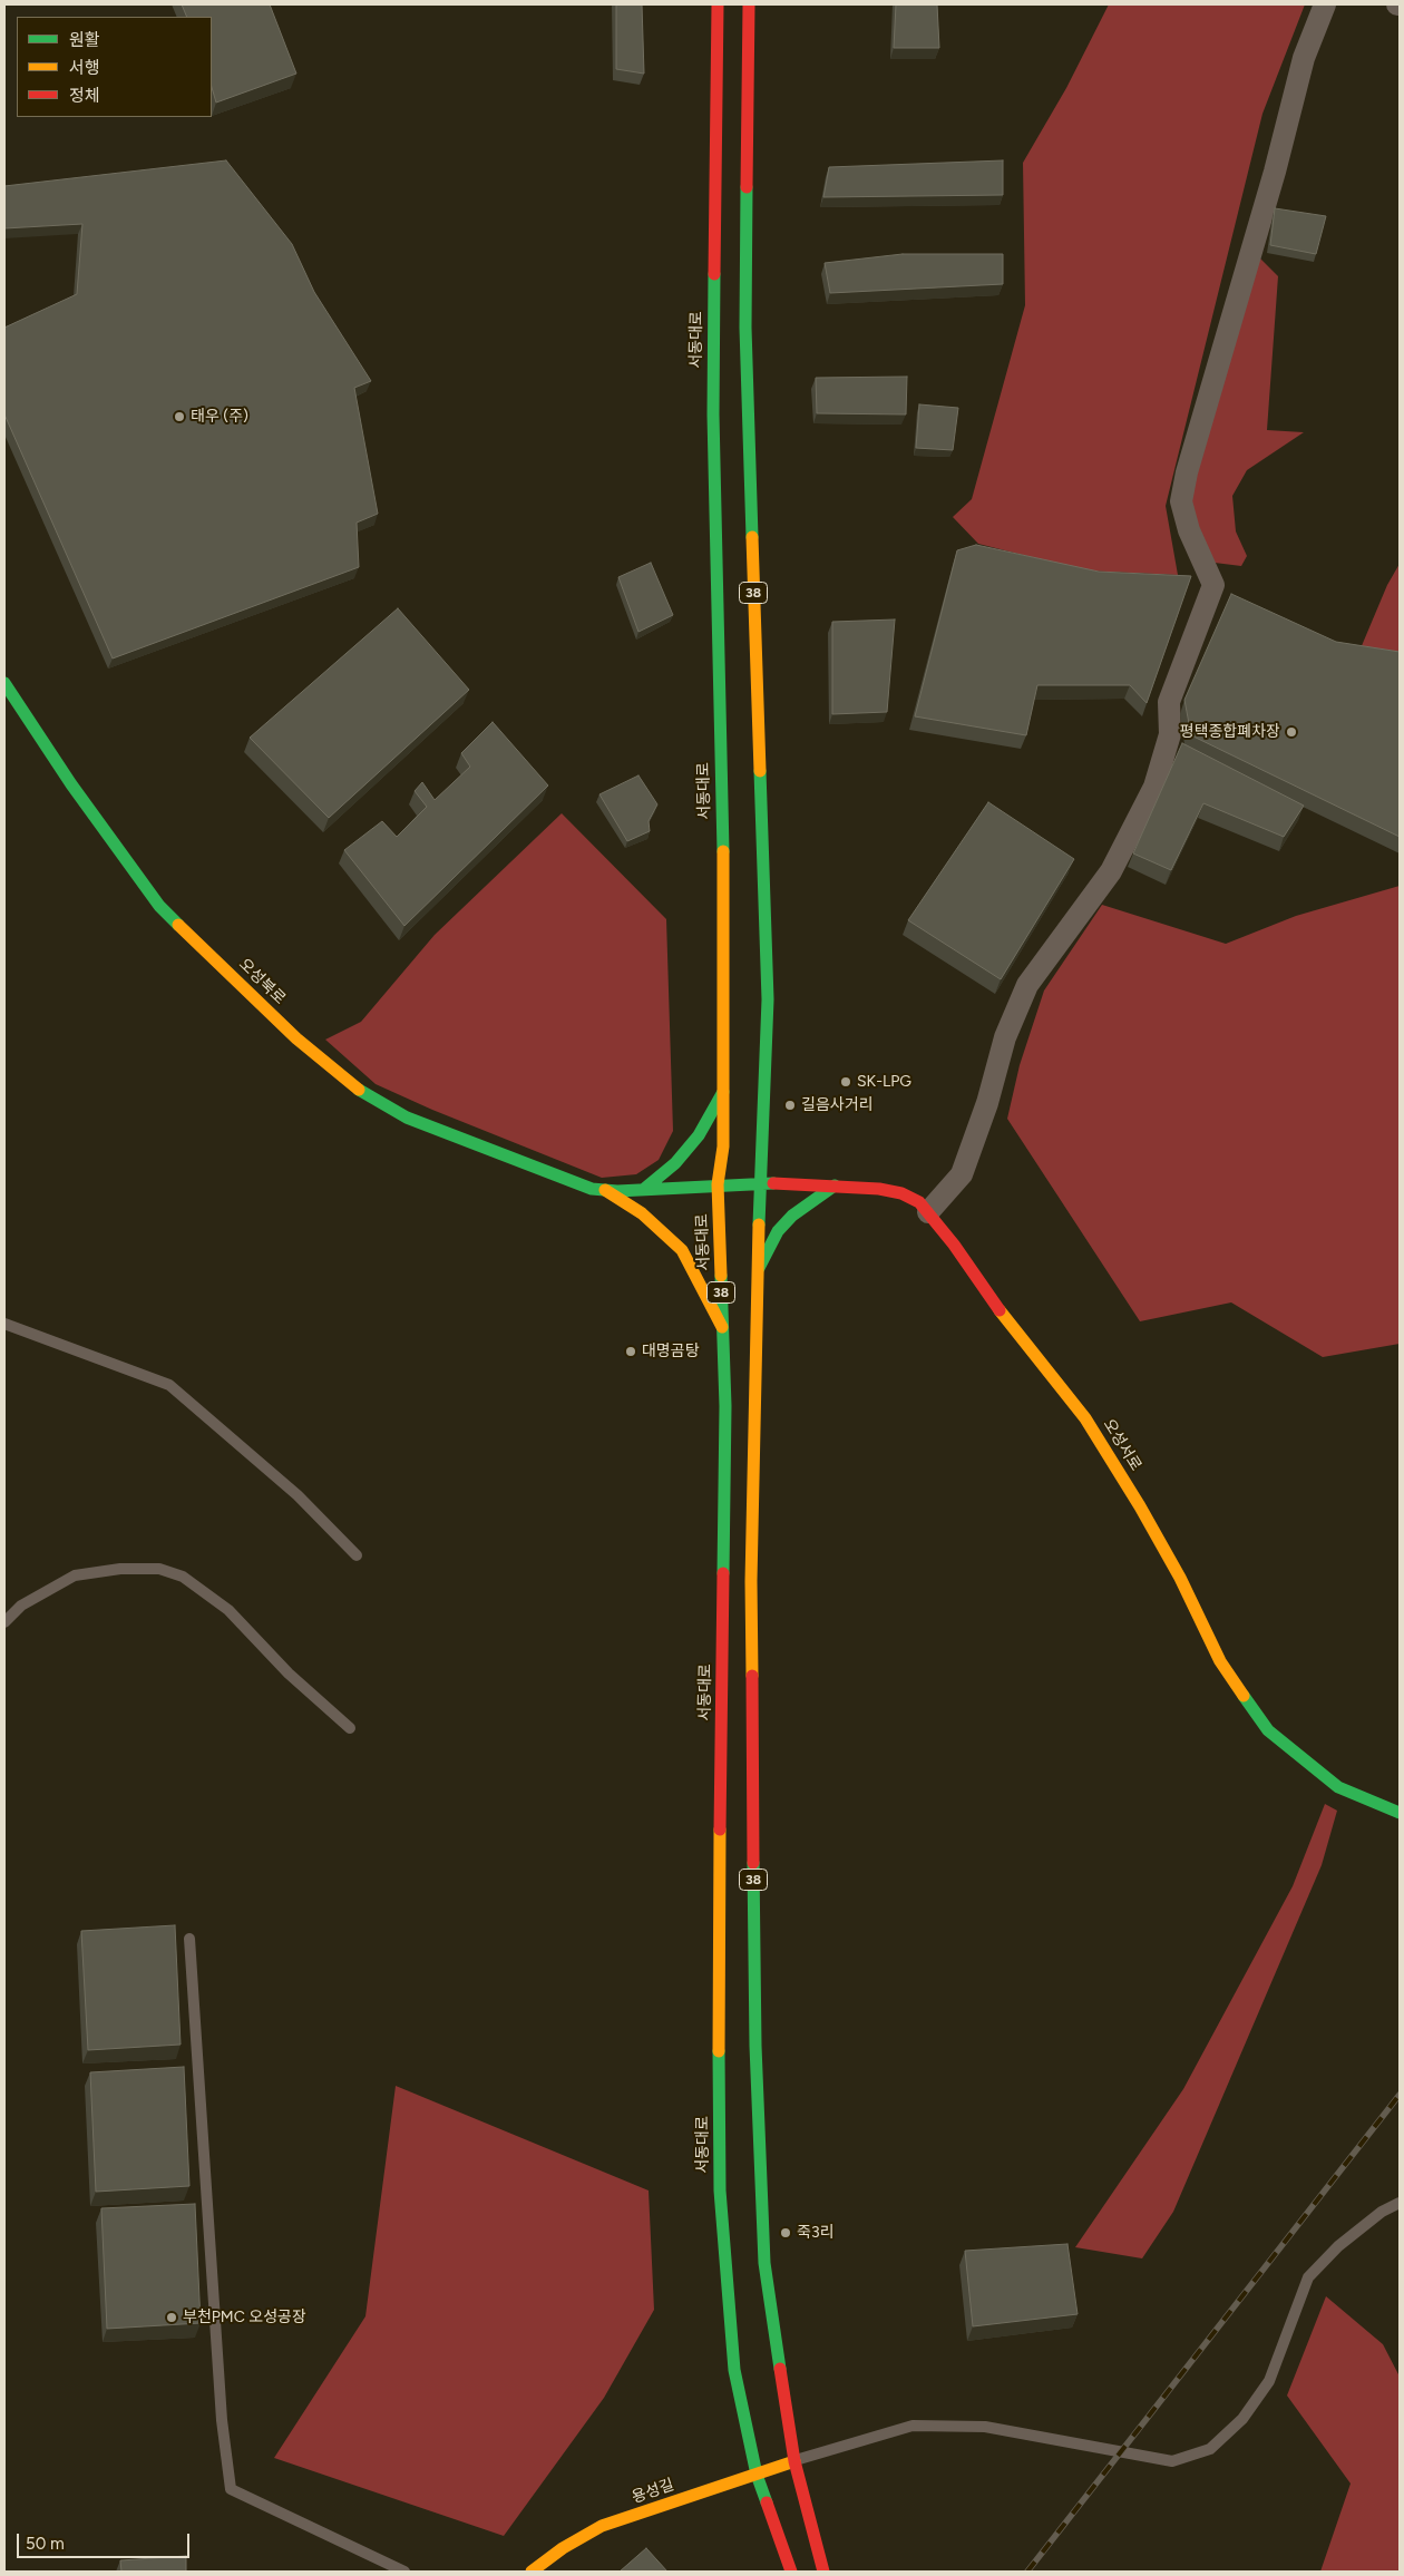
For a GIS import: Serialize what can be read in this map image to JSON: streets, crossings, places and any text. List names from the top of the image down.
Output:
{
  "streets": {
    "main road": [
      "서동대로",
      "38",
      "오성북로",
      "오성서로",
      "용성길"
    ]
  },
  "crossings": [
    ["서동대로", "오성서로"],
    ["서동대로", "용성길"],
    ["38", "오성서로"],
    ["38", "용성길"],
    ["오성북로", "오성서로"]
  ],
  "places": [
    "태우 (주)",
    "평택종합폐차장",
    "SK-LPG",
    "길음사거리",
    "대명곰탕",
    "죽3리",
    "부천PMC 오성공장"
  ],
  "legend": ["원활", "서행", "정체"],
  "scale_bar": "50 m"
}
